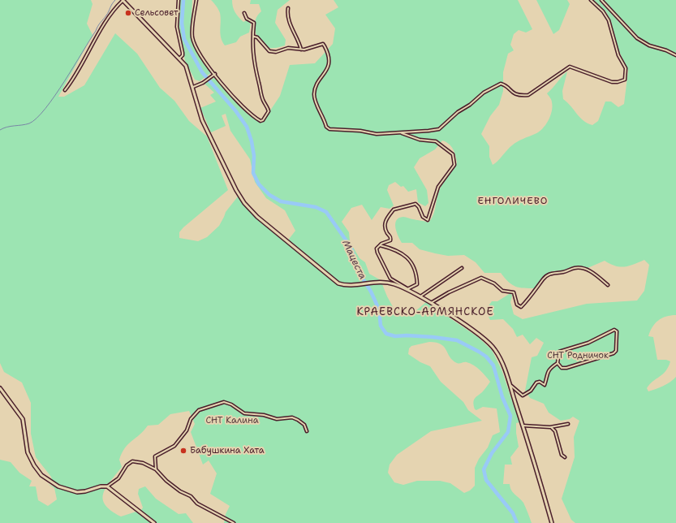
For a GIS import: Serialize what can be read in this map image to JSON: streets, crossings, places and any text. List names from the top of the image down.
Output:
{
  "districts": ["ЕНГОЛИЧЕВО", "КРАЕВСКО-АРМЯНСКОЕ"],
  "water": ["Мацеста"],
  "parks": ["СНТ Родничок", "СНТ Калина"],
  "places": ["Сельсовет", "Бабушкина Хата"]
}
